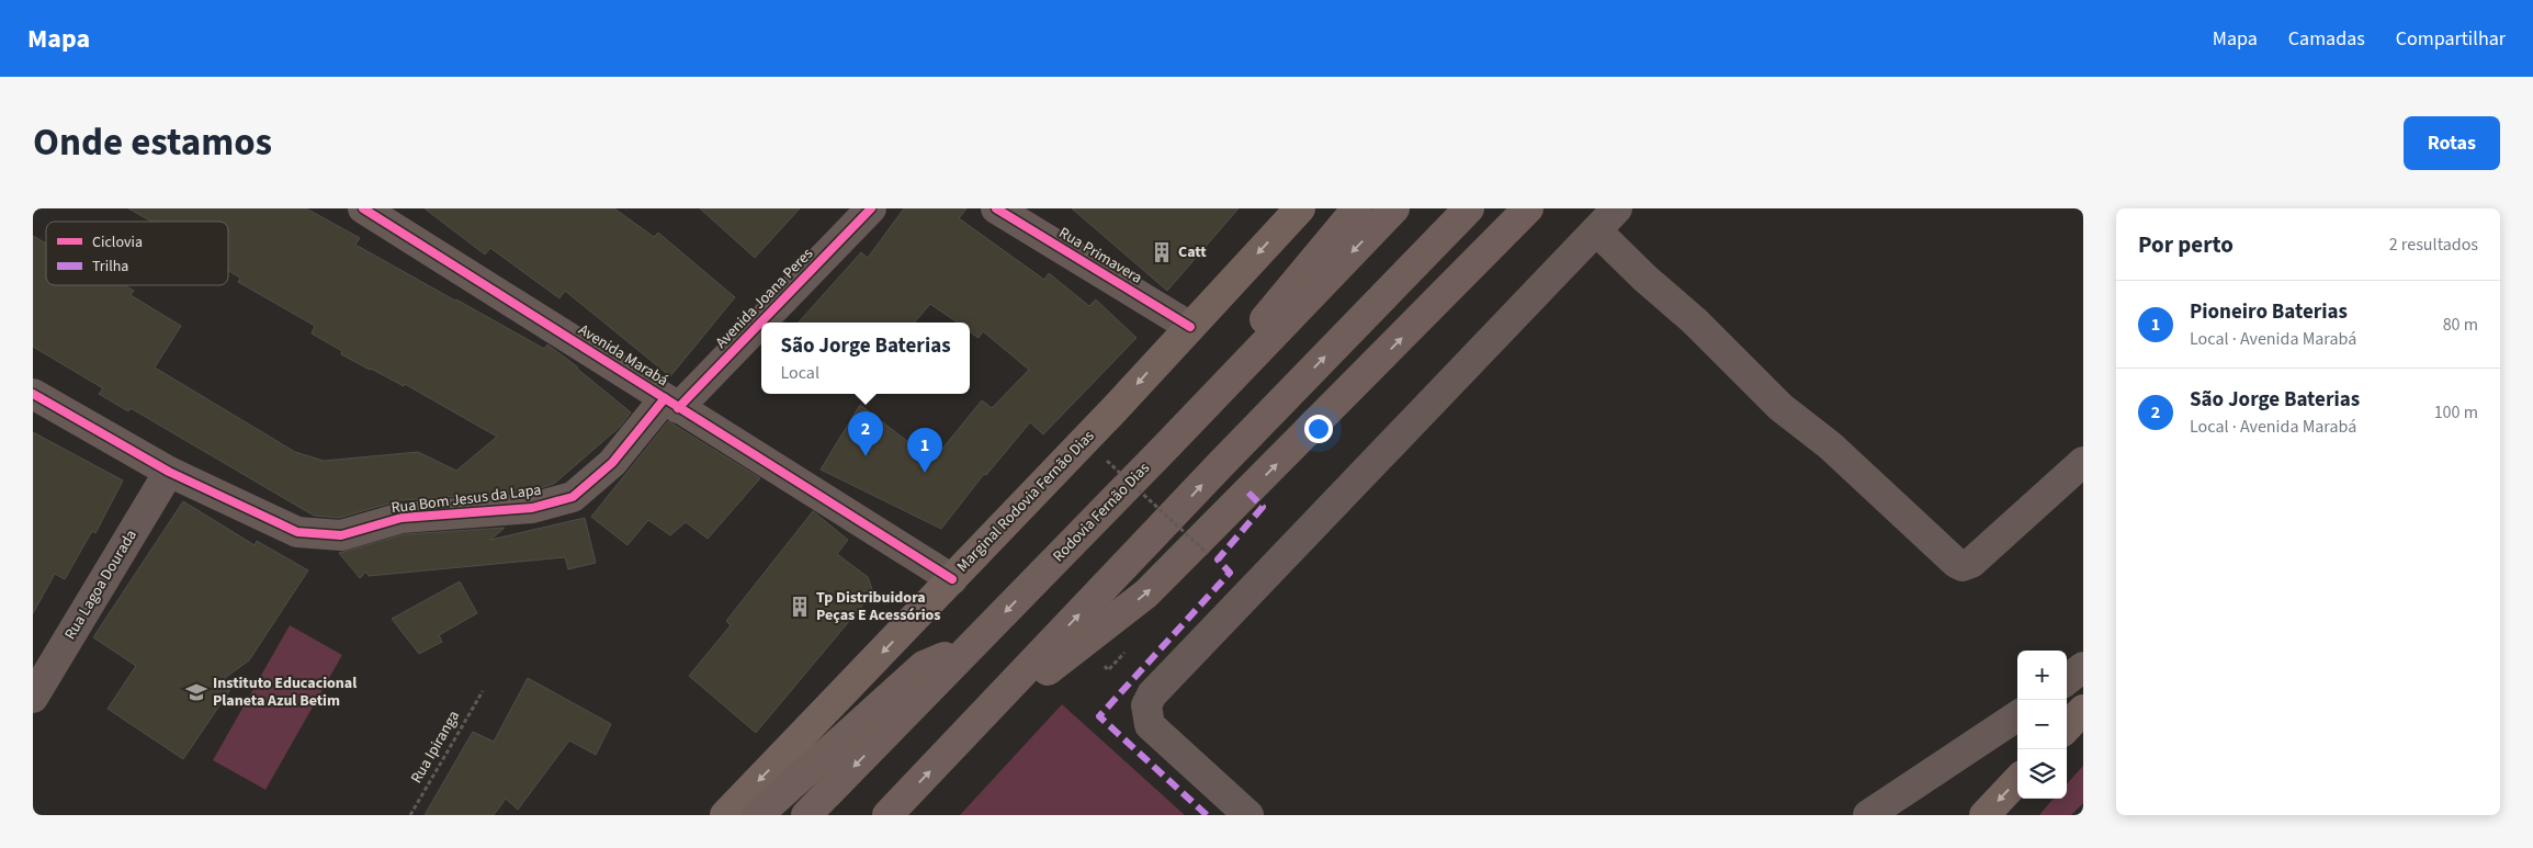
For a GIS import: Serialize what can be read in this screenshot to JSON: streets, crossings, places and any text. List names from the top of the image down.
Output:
{
  "streets": {
    "highway": ["Rodovia Fernão Dias"],
    "main road": ["Marginal Rodovia Fernão Dias"],
    "street": [
      "Rua Primavera",
      "Avenida Joana Peres",
      "Avenida Marabá",
      "Rua Bom Jesus da Lapa",
      "Rua Lagoa Dourada"
    ],
    "path": ["Rua Ipiranga"]
  },
  "crossings": [
    ["Rua Primavera", "Marginal Rodovia Fernão Dias"],
    ["Avenida Joana Peres", "Avenida Marabá"],
    ["Avenida Joana Peres", "Rua Bom Jesus da Lapa"],
    ["Avenida Marabá", "Rua Bom Jesus da Lapa"],
    ["Avenida Marabá", "Marginal Rodovia Fernão Dias"],
    ["Rua Bom Jesus da Lapa", "Rua Lagoa Dourada"]
  ],
  "one_way": ["Marginal Rodovia Fernão Dias"],
  "places": {
    "building": ["Catt", "Tp Distribuidora Peças E Acessórios"],
    "school or university": ["Instituto Educacional Planeta Azul Betim"]
  },
  "legend": ["Ciclovia", "Trilha"],
  "page": {
    "header": "Mapa",
    "nav": ["Mapa", "Camadas", "Compartilhar"],
    "title": "Onde estamos",
    "buttons": "Rotas",
    "heading": ["Por perto", "2 resultados"],
    "list": [
      {
        "mark": "1",
        "name": "Pioneiro Baterias",
        "note": "Local · Avenida Marabá",
        "value": "80 m"
      },
      {
        "mark": "2",
        "name": "São Jorge Baterias",
        "note": "Local · Avenida Marabá",
        "value": "100 m"
      }
    ],
    "popup": ["São Jorge Baterias", "Local"],
    "pins": ["2", "1"],
    "map_buttons": ["+", "−"]
  }
}
